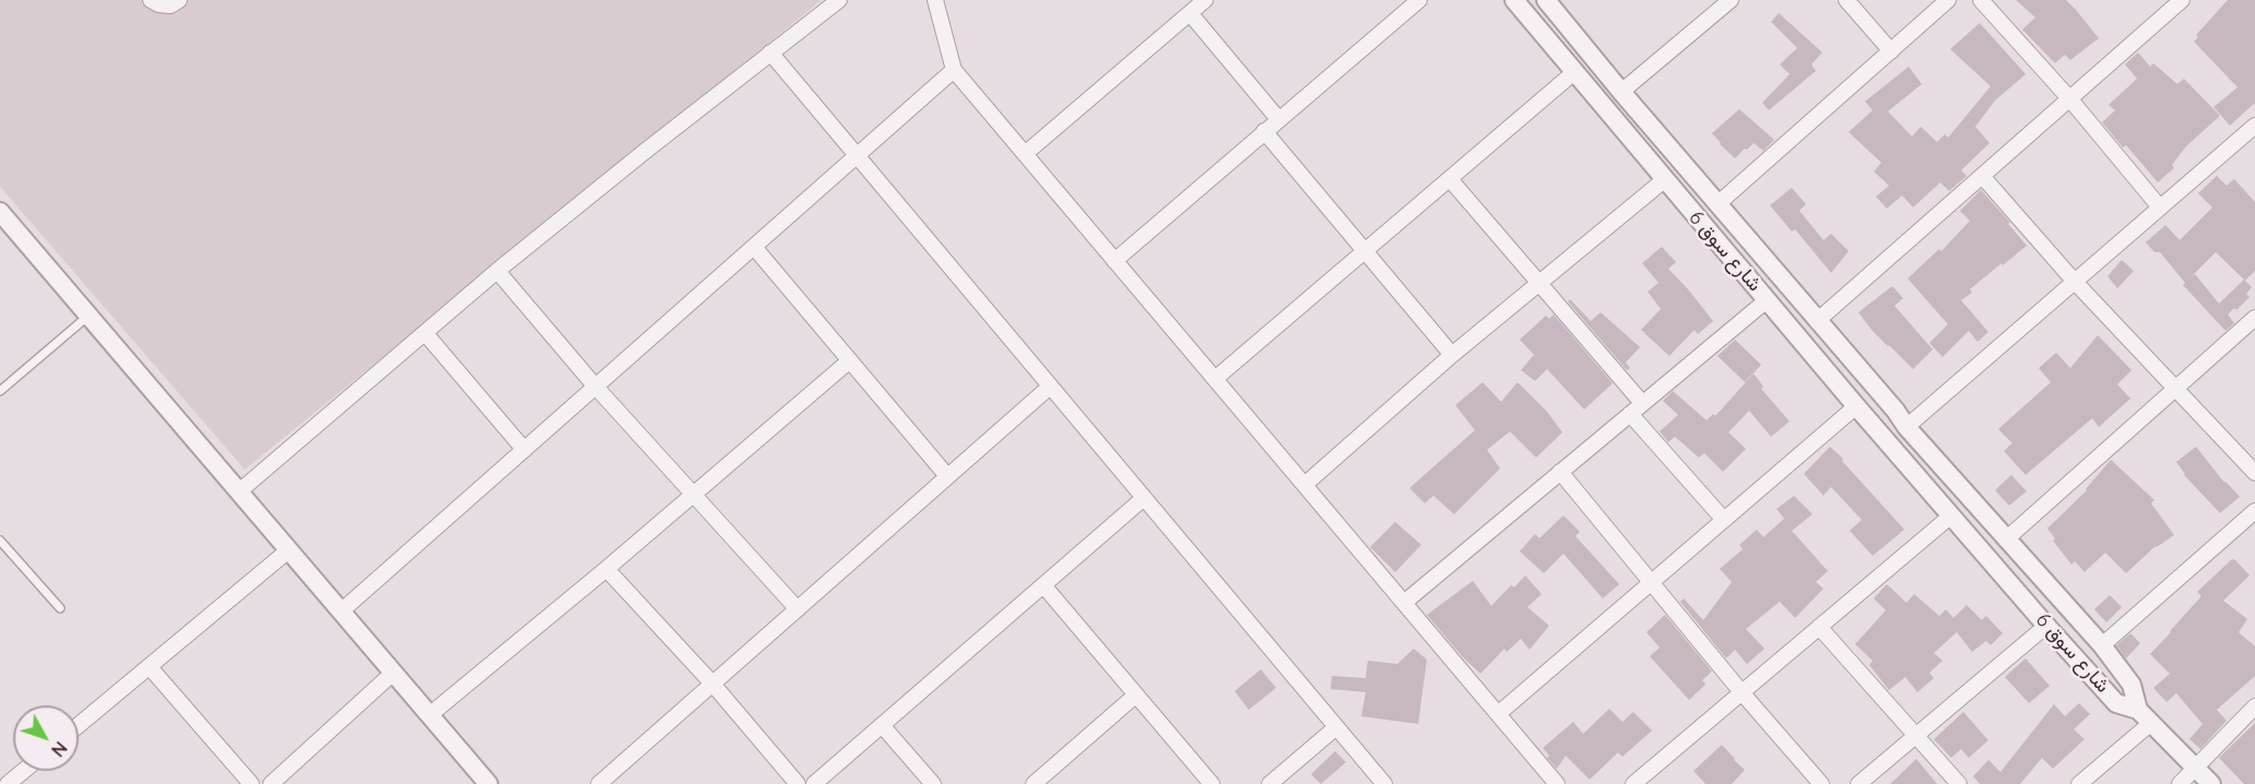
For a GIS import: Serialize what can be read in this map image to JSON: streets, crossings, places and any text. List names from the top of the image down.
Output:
{
  "streets": {
    "street": ["شارع سوق 6"]
  },
  "north": "bottom right"
}
